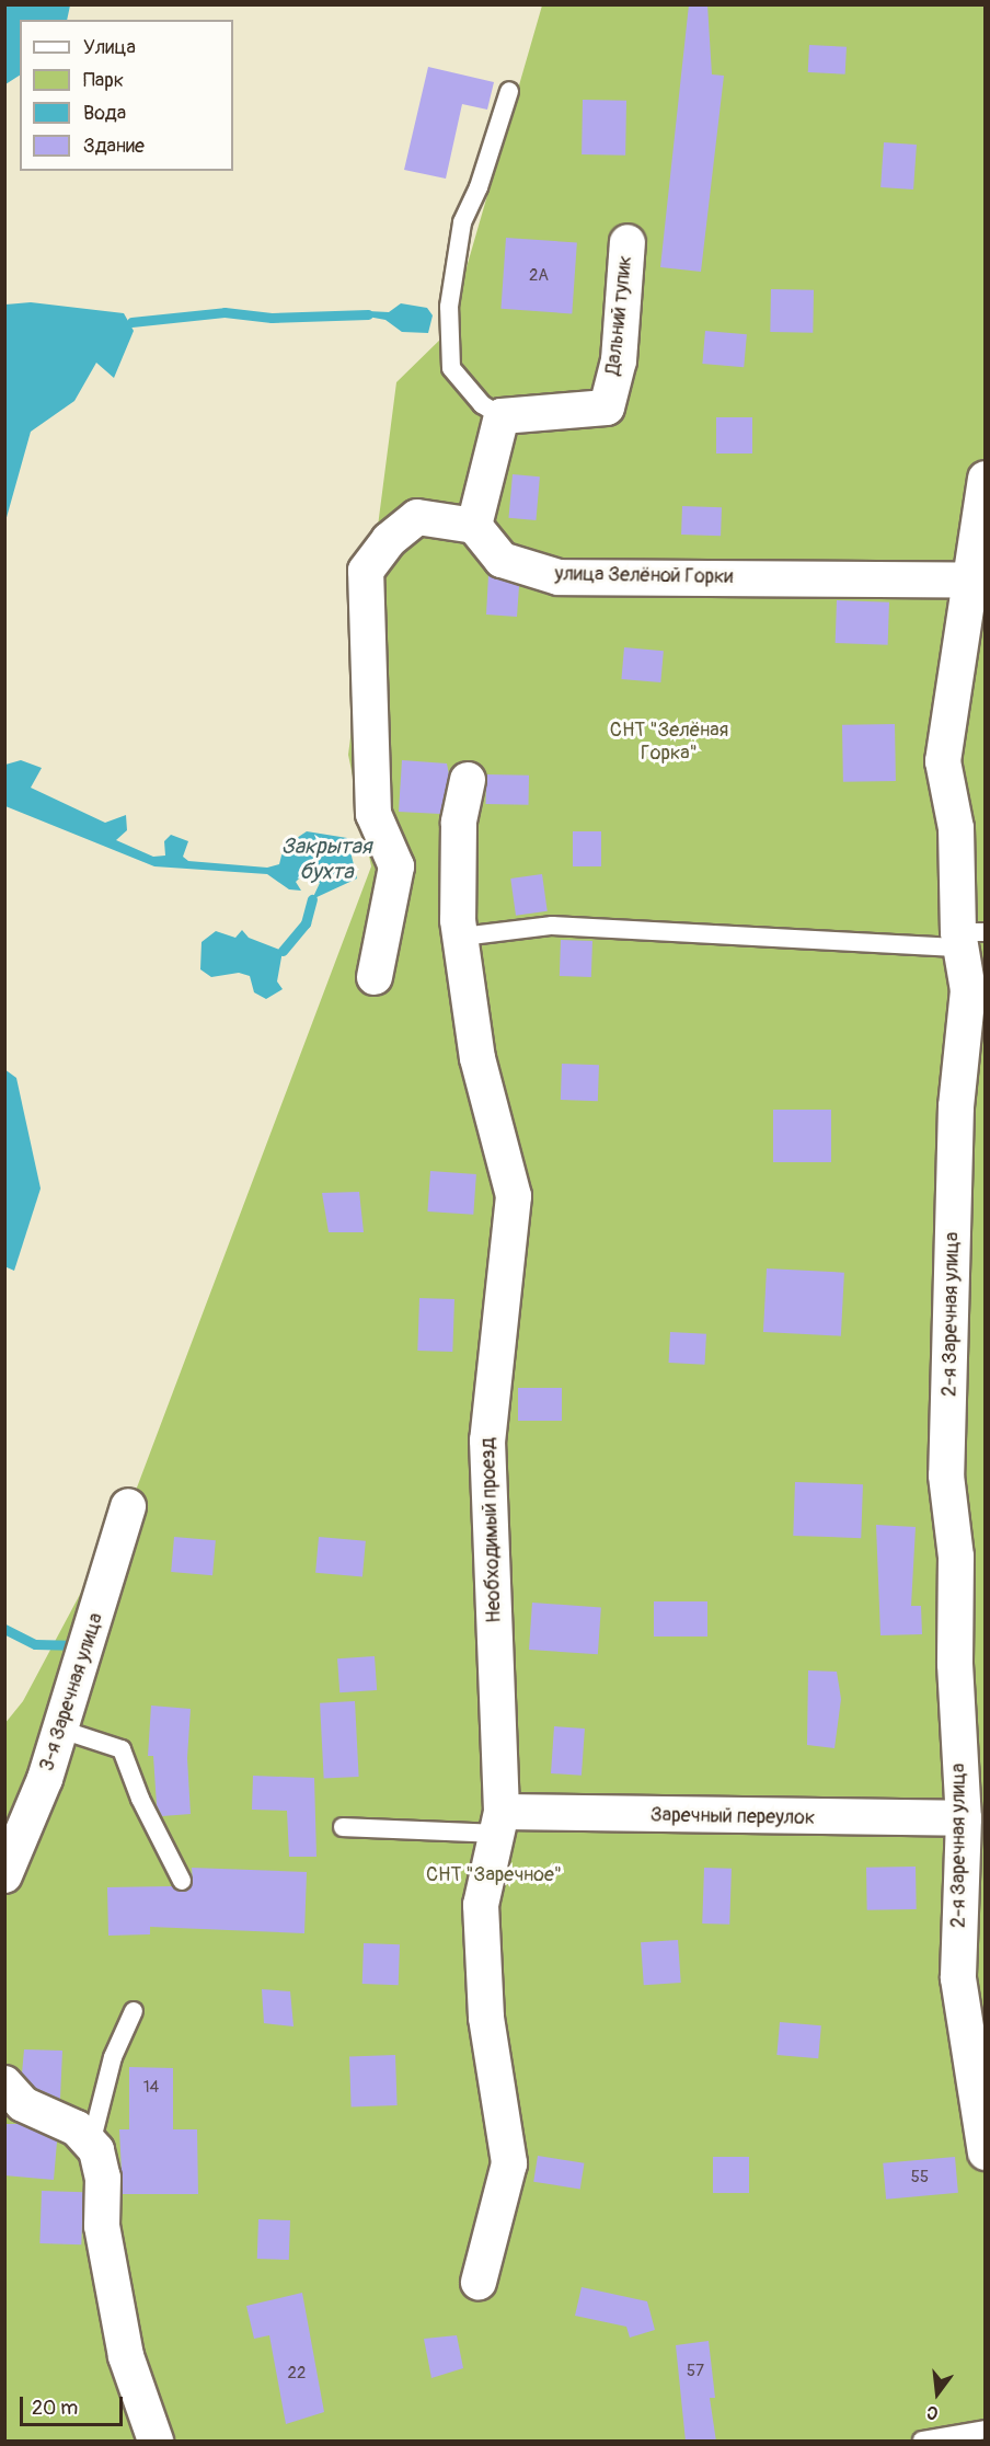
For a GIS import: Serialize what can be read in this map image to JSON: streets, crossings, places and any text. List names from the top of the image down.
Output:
{
  "streets": {
    "street": [
      "Дальний тупик",
      "улица Зелёной Горки",
      "2-я Заречная улица",
      "Необходимый проезд",
      "3-я Заречная улица",
      "Заречный переулок"
    ]
  },
  "crossings": [
    ["улица Зелёной Горки", "2-я Заречная улица"],
    ["2-я Заречная улица", "Заречный переулок"],
    ["Необходимый проезд", "Заречный переулок"]
  ],
  "water": ["Закрытая бухта"],
  "parks": ["СНТ \"Зелёная Горка\"", "СНТ \"Заречное\""],
  "house_numbers": [
    "2А",
    "14",
    "55",
    "57",
    "22"
  ],
  "legend": [
    "Улица",
    "Парк",
    "Вода",
    "Здание"
  ],
  "scale_bar": "20 m",
  "north": "bottom"
}
